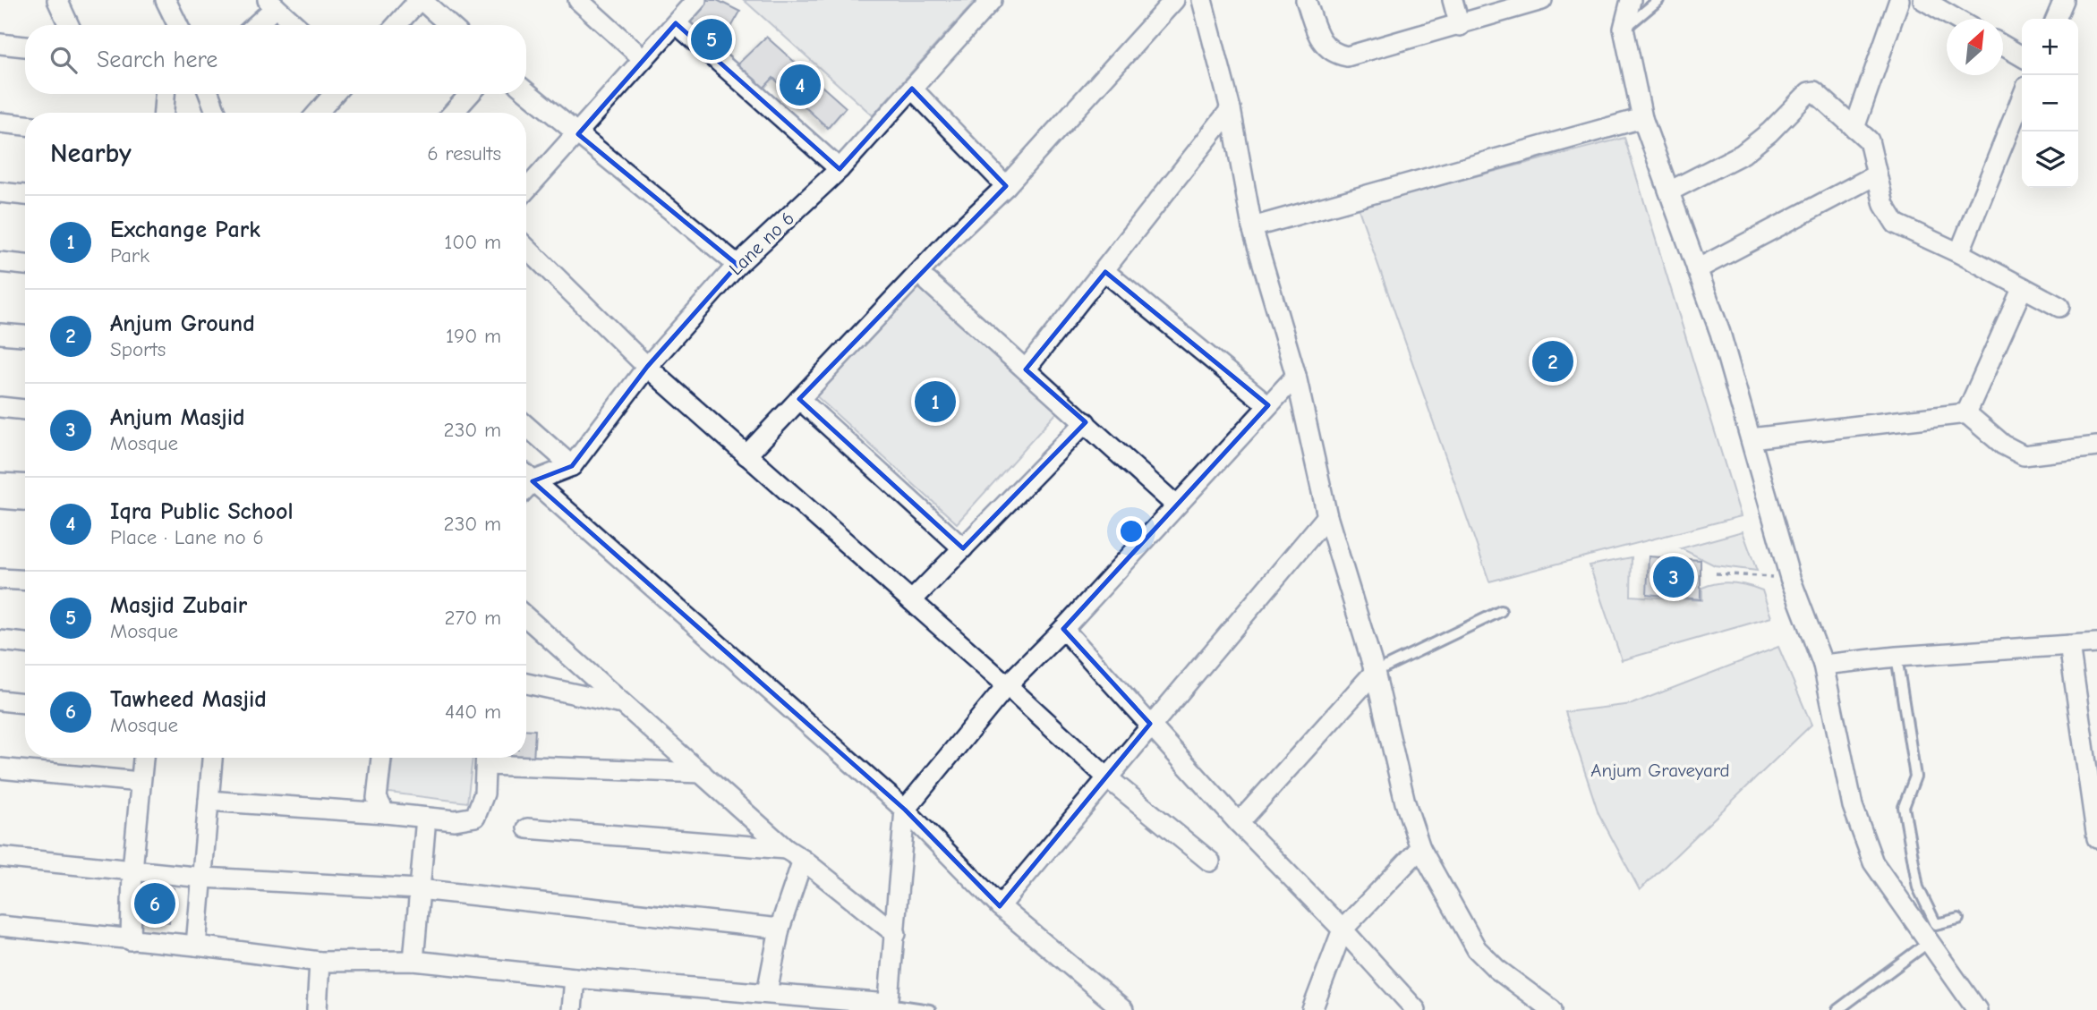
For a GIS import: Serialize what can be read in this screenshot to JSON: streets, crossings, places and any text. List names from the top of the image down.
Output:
{
  "streets": {
    "street": ["Lane no 6"]
  },
  "parks": ["Anjum Graveyard"],
  "north": "top right",
  "page": {
    "pins": [
      "5",
      "4",
      "2",
      "1",
      "3",
      "6"
    ],
    "map_buttons": ["+", "−"],
    "search": "Search here",
    "heading": ["Nearby", "6 results"],
    "list": [
      {
        "mark": "1",
        "name": "Exchange Park",
        "note": "Park",
        "value": "100 m"
      },
      {
        "mark": "2",
        "name": "Anjum Ground",
        "note": "Sports",
        "value": "190 m"
      },
      {
        "mark": "3",
        "name": "Anjum Masjid",
        "note": "Mosque",
        "value": "230 m"
      },
      {
        "mark": "4",
        "name": "Iqra Public School",
        "note": "Place · Lane no 6",
        "value": "230 m"
      },
      {
        "mark": "5",
        "name": "Masjid Zubair",
        "note": "Mosque",
        "value": "270 m"
      },
      {
        "mark": "6",
        "name": "Tawheed Masjid",
        "note": "Mosque",
        "value": "440 m"
      }
    ]
  }
}
